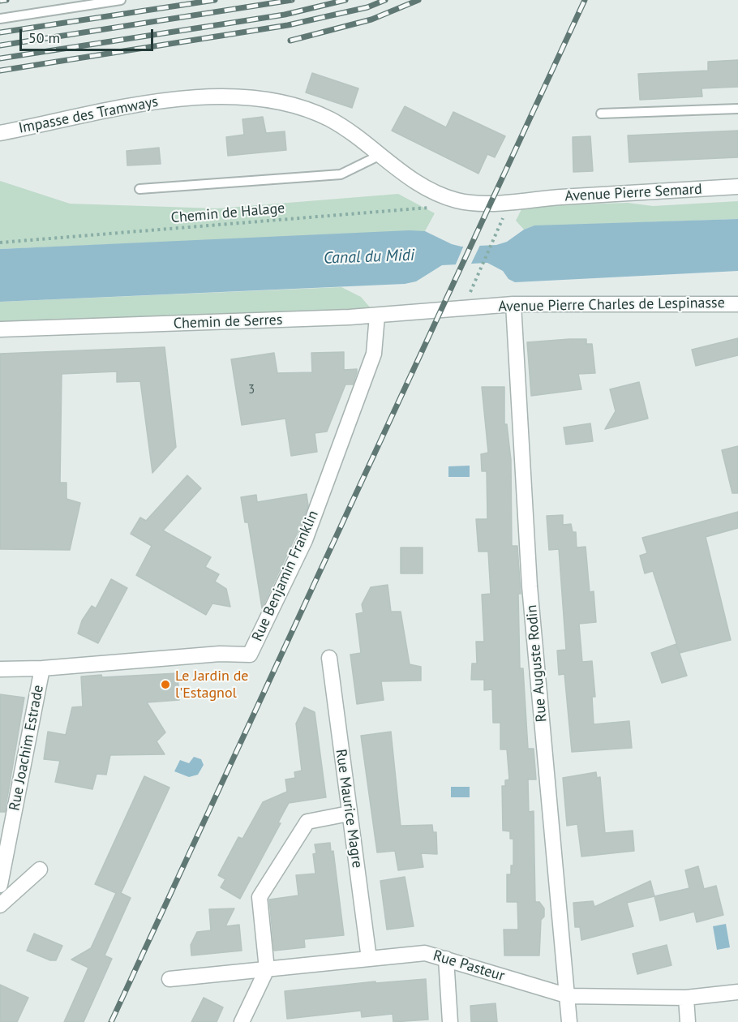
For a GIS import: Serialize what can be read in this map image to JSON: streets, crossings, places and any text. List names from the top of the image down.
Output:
{
  "streets": {
    "street": [
      "Impasse des Tramways",
      "Avenue Pierre Semard",
      "Avenue Pierre Charles de Lespinasse",
      "Chemin de Serres",
      "Rue Benjamin Franklin",
      "Rue Auguste Rodin",
      "Rue Joachim Estrade",
      "Rue Maurice Magre",
      "Rue Pasteur"
    ],
    "path": ["Chemin de Halage"]
  },
  "crossings": [
    ["Impasse des Tramways", "Avenue Pierre Semard"],
    ["Impasse des Tramways", "Chemin de Halage"],
    ["Avenue Pierre Charles de Lespinasse", "Chemin de Serres"],
    ["Avenue Pierre Charles de Lespinasse", "Rue Auguste Rodin"],
    ["Chemin de Serres", "Rue Benjamin Franklin"],
    ["Rue Benjamin Franklin", "Rue Joachim Estrade"],
    ["Rue Auguste Rodin", "Rue Pasteur"],
    ["Rue Maurice Magre", "Rue Pasteur"]
  ],
  "water": ["Canal du Midi"],
  "places": ["Le Jardin de l'Estagnol"],
  "house_numbers": ["3"],
  "scale_bar": "50 m"
}
